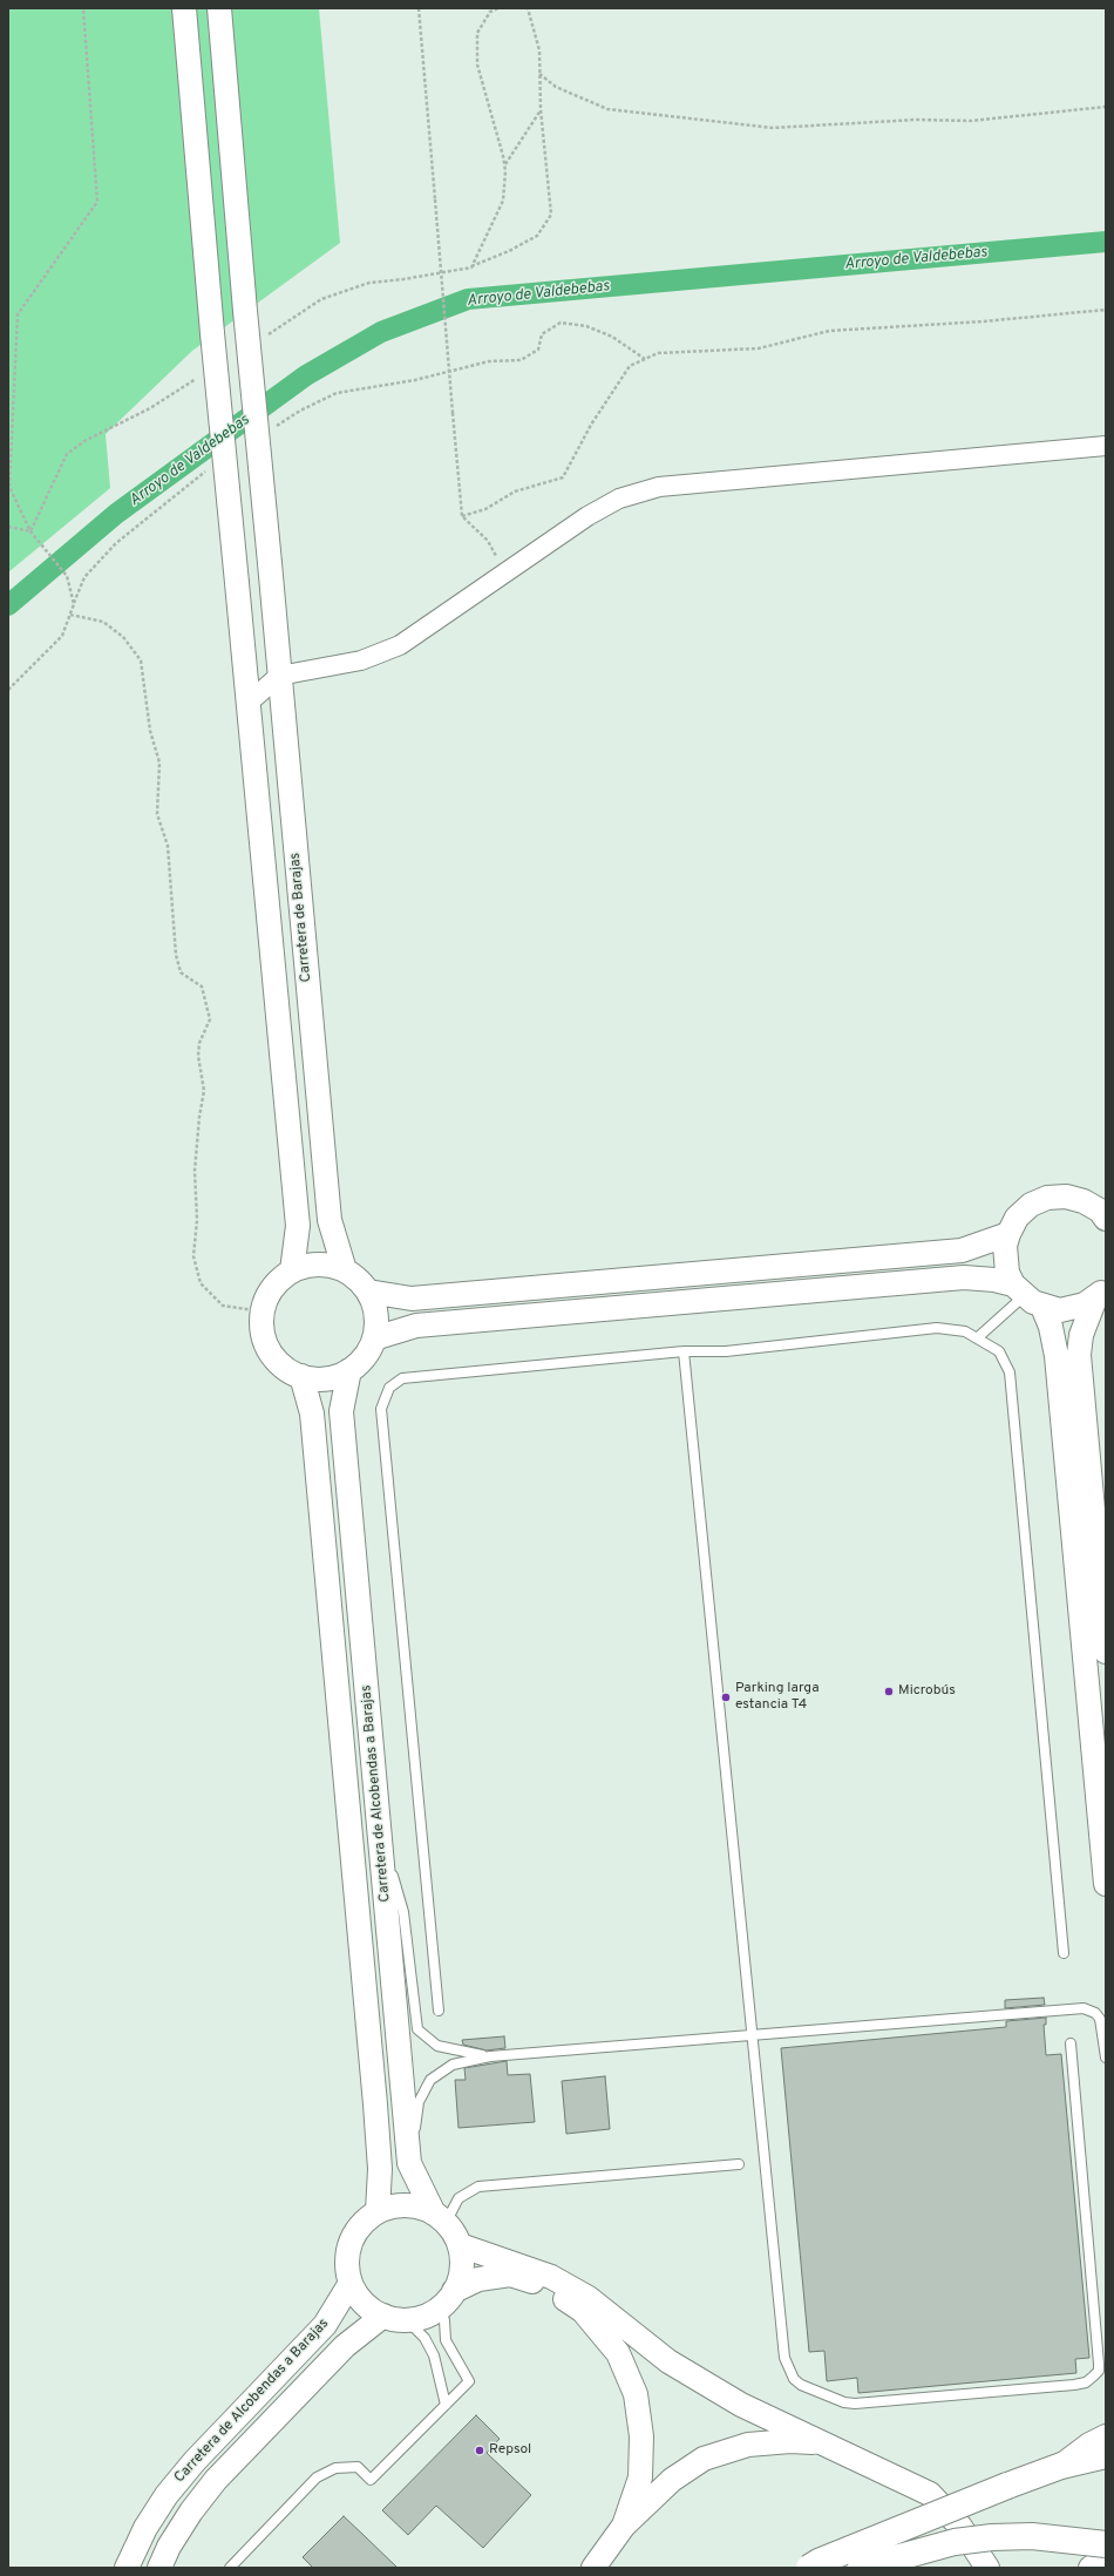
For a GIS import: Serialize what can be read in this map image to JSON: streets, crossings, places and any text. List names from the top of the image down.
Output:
{
  "streets": {
    "street": ["Carretera de Barajas", "Carretera de Alcobendas a Barajas"]
  },
  "crossings": [
    ["Carretera de Barajas", "Carretera de Alcobendas a Barajas"]
  ],
  "water": ["Arroyo de Valdebebas"],
  "places": ["Microbús", "Parking larga estancia T4", "Repsol"]
}
